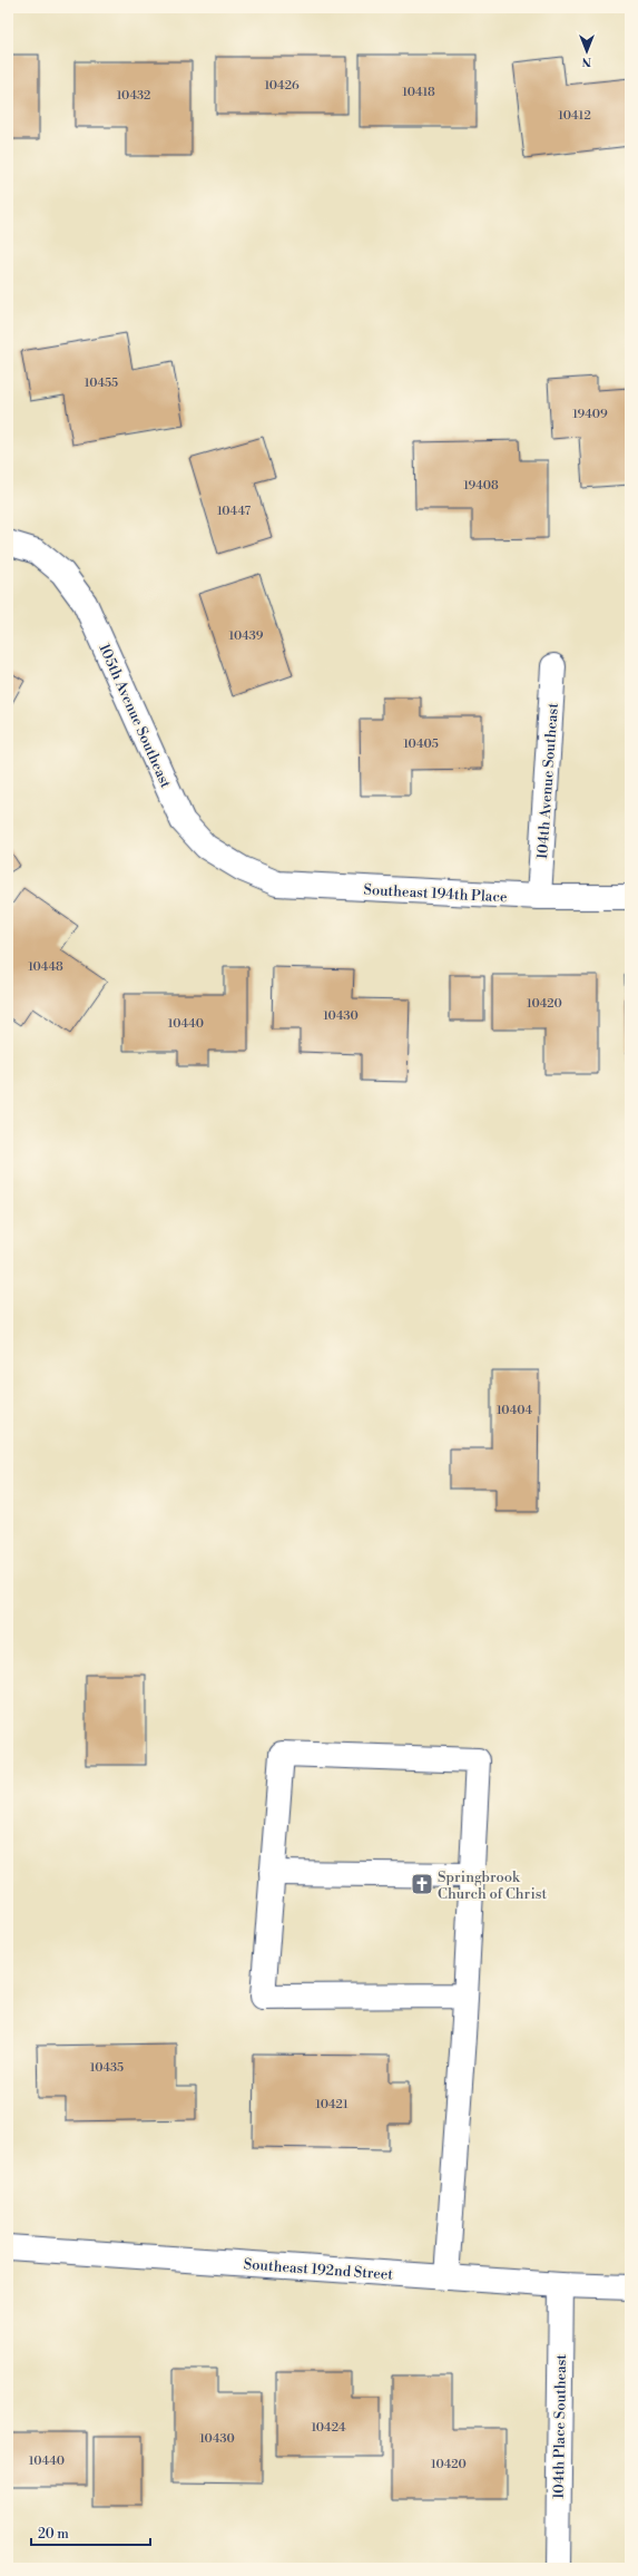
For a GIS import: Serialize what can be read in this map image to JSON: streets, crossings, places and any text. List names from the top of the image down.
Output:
{
  "streets": {
    "street": [
      "105th Avenue Southeast",
      "104th Avenue Southeast",
      "Southeast 194th Place",
      "Southeast 192nd Street",
      "104th Place Southeast"
    ]
  },
  "crossings": [
    ["105th Avenue Southeast", "Southeast 194th Place"],
    ["104th Avenue Southeast", "Southeast 194th Place"],
    ["Southeast 192nd Street", "104th Place Southeast"]
  ],
  "places": {
    "church": ["Springbrook Church of Christ"]
  },
  "house_numbers": [
    "10426",
    "10418",
    "10432",
    "10412",
    "10455",
    "19409",
    "19408",
    "10447",
    "10439",
    "10405",
    "10448",
    "10420",
    "10430",
    "10440",
    "10404",
    "10435",
    "10421",
    "10424",
    "10430",
    "10440",
    "10420"
  ],
  "scale_bar": "20 m",
  "north": "bottom"
}
